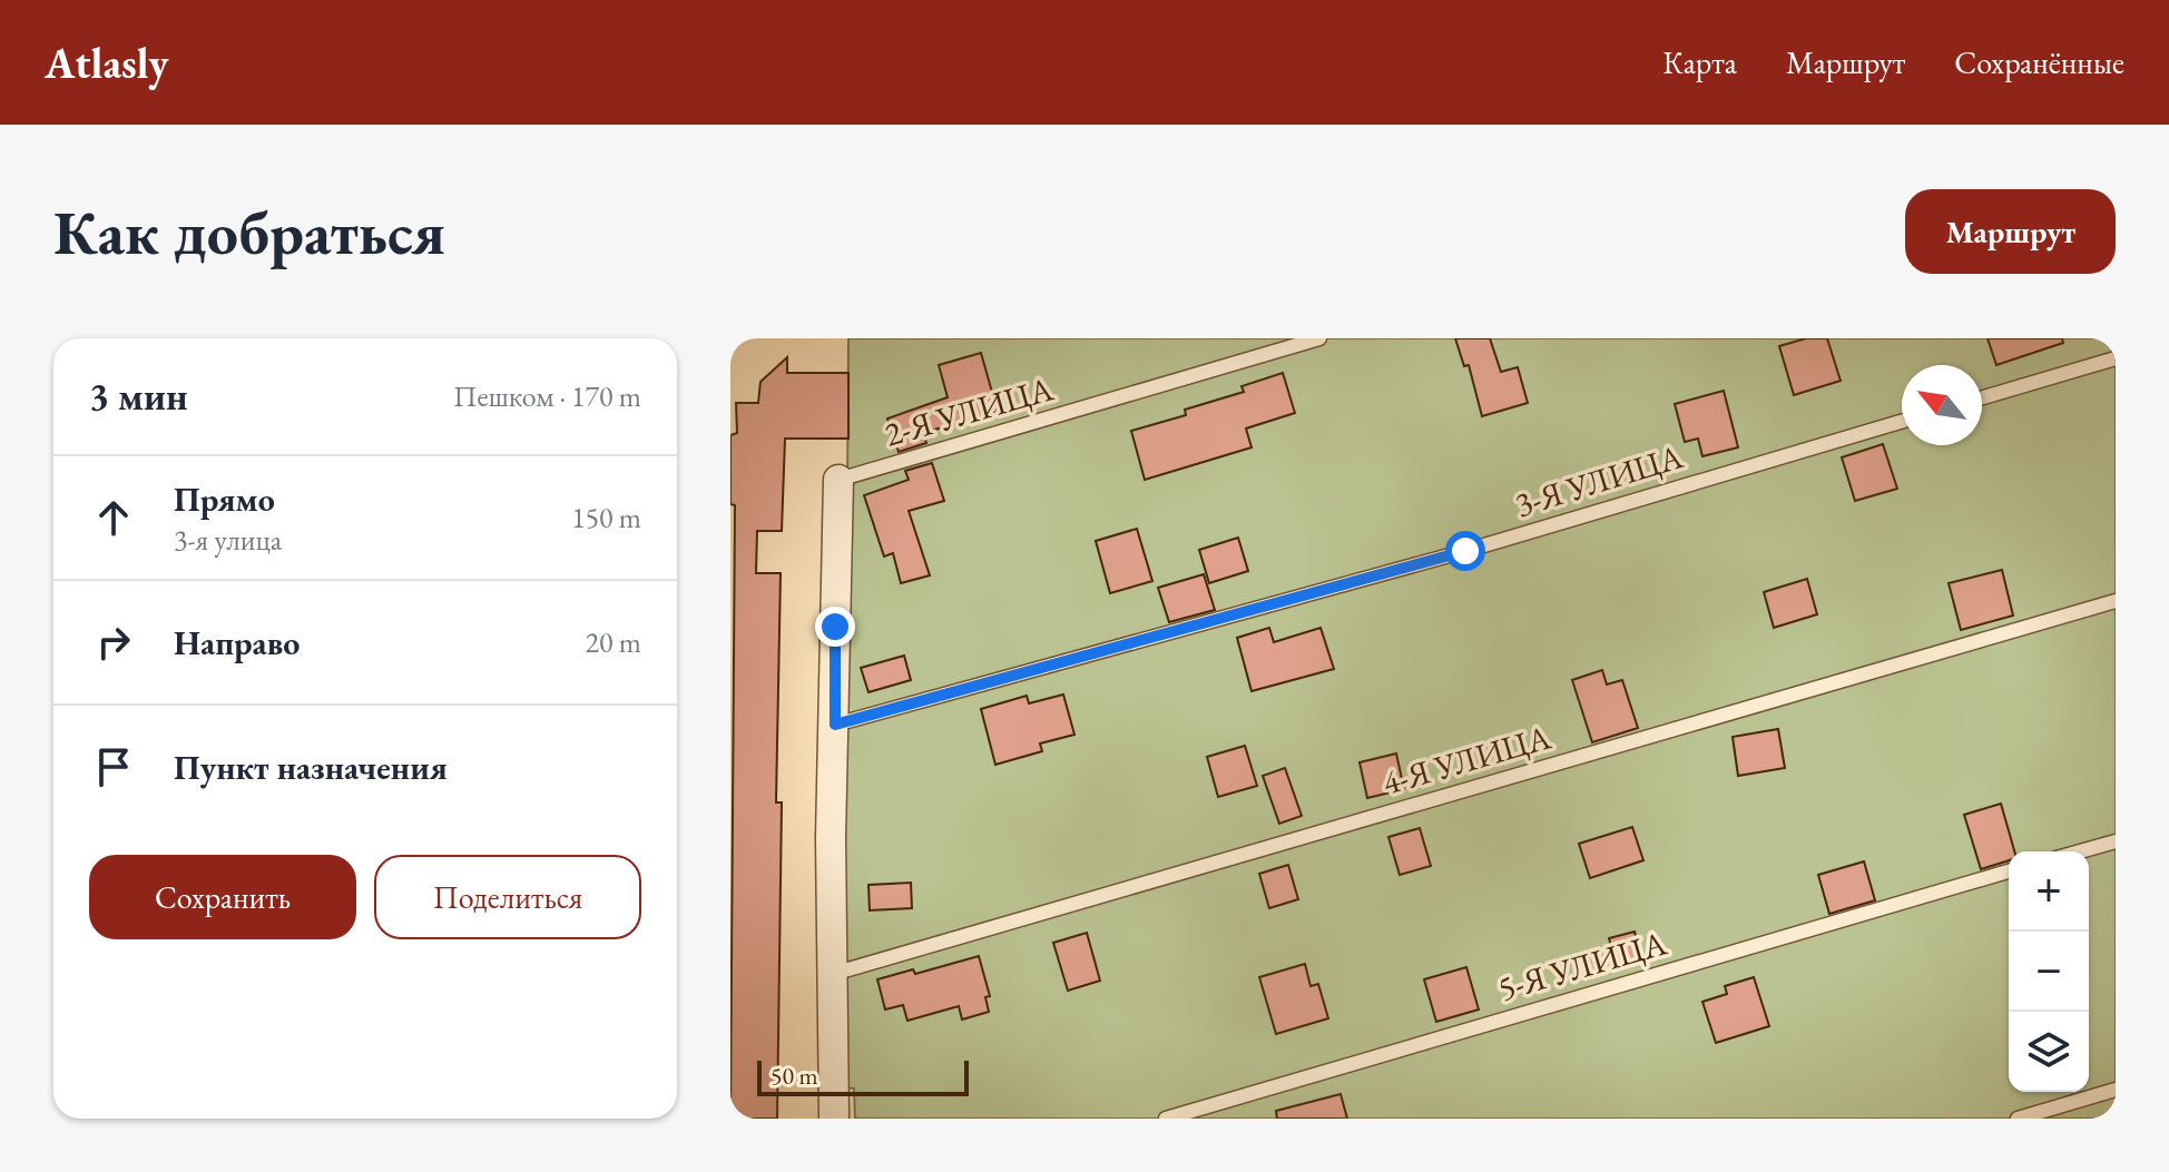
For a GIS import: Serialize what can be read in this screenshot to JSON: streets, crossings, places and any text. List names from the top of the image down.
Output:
{
  "streets": {
    "lane": [
      "2-Я УЛИЦА",
      "3-Я УЛИЦА",
      "4-Я УЛИЦА",
      "5-Я УЛИЦА"
    ]
  },
  "scale_bar": "50 m",
  "north": "top left",
  "page": {
    "header": "Atlasly",
    "nav": ["Карта", "Маршрут", "Сохранённые"],
    "buttons": [
      "Маршрут",
      ["Сохранить", "Поделиться"]
    ],
    "title": "Как добраться",
    "heading": ["3 мин", "Пешком · 170 m"],
    "list": [
      ["Прямо", "3-я улица", "150 m"],
      ["Направо", "20 m"],
      "Пункт назначения"
    ],
    "map_buttons": ["+", "−"],
    "scale": "50 m"
  }
}
